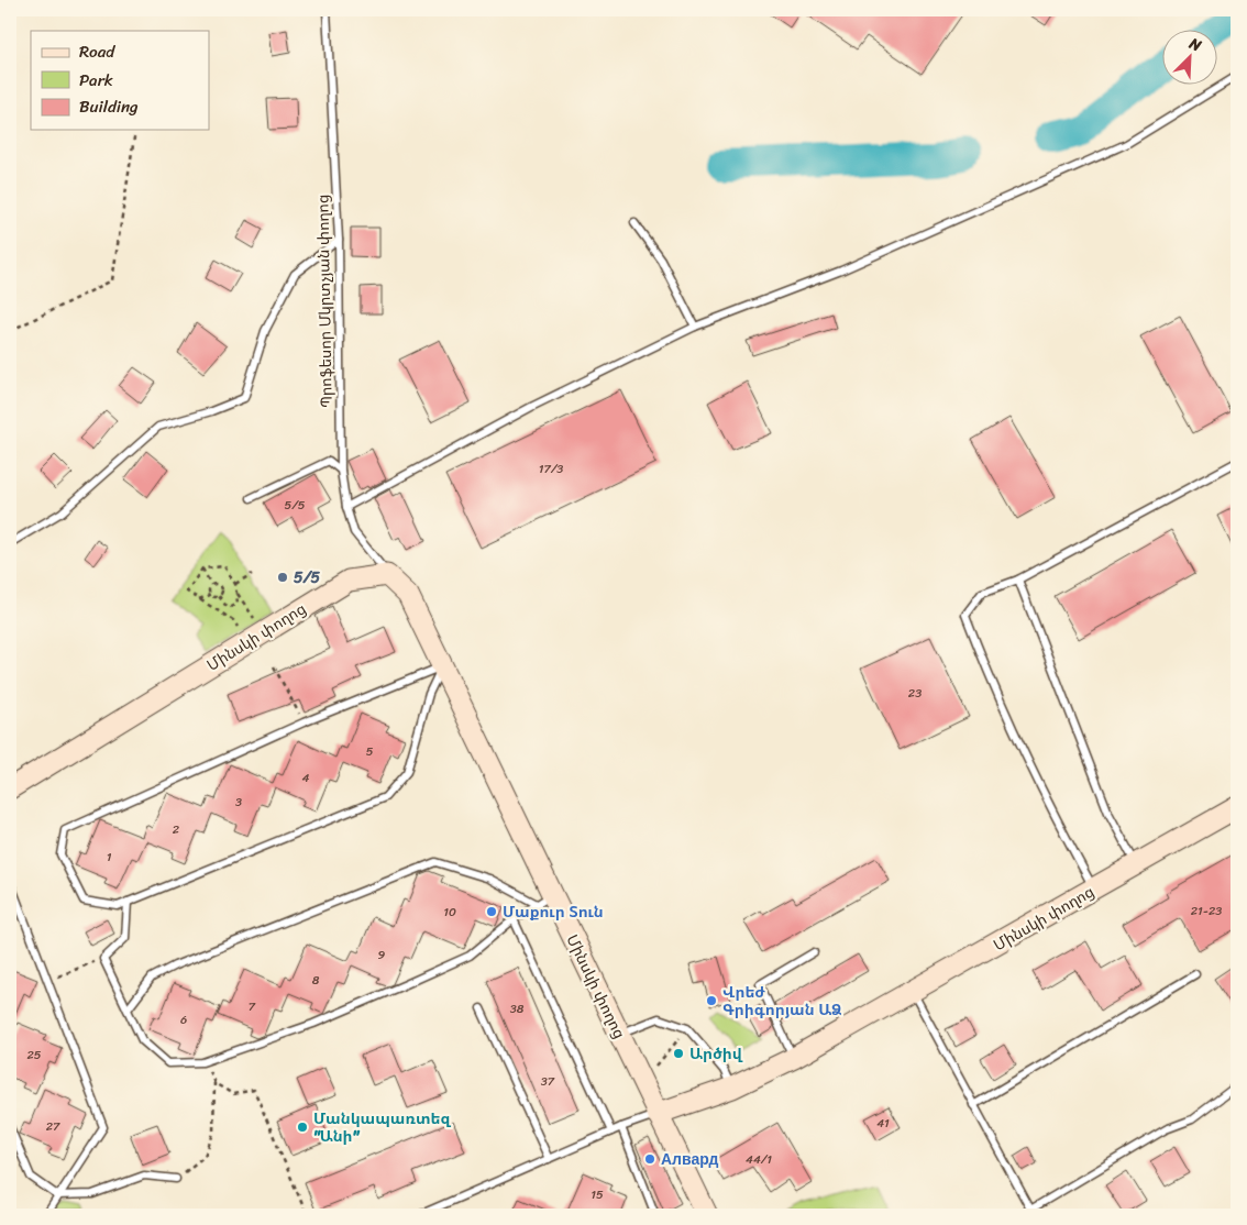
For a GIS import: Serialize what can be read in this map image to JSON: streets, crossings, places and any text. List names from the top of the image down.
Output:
{
  "streets": {
    "main road": ["Մինսկի փողոց"],
    "lane": ["Պրոֆեսոր Մկրտչյան փողոց"]
  },
  "crossings": [
    ["Պրոֆեսոր Մկրտչյան փողոց", "Մինսկի փողոց"]
  ],
  "places": [
    "5/5",
    "Մաքուր Տուն",
    "Վրեժ Գրիգորյան ԱՁ",
    "Արծիվ",
    "Մանկապառտեզ \"Անի\"",
    "Алвард"
  ],
  "house_numbers": [
    "17/3",
    "5/5",
    "23",
    "5",
    "4",
    "3",
    "2",
    "1",
    "21-23",
    "10",
    "9",
    "8",
    "7",
    "38",
    "6",
    "25",
    "37",
    "41",
    "27",
    "44/1",
    "15"
  ],
  "legend": ["Road", "Park", "Building"],
  "north": "top right"
}
